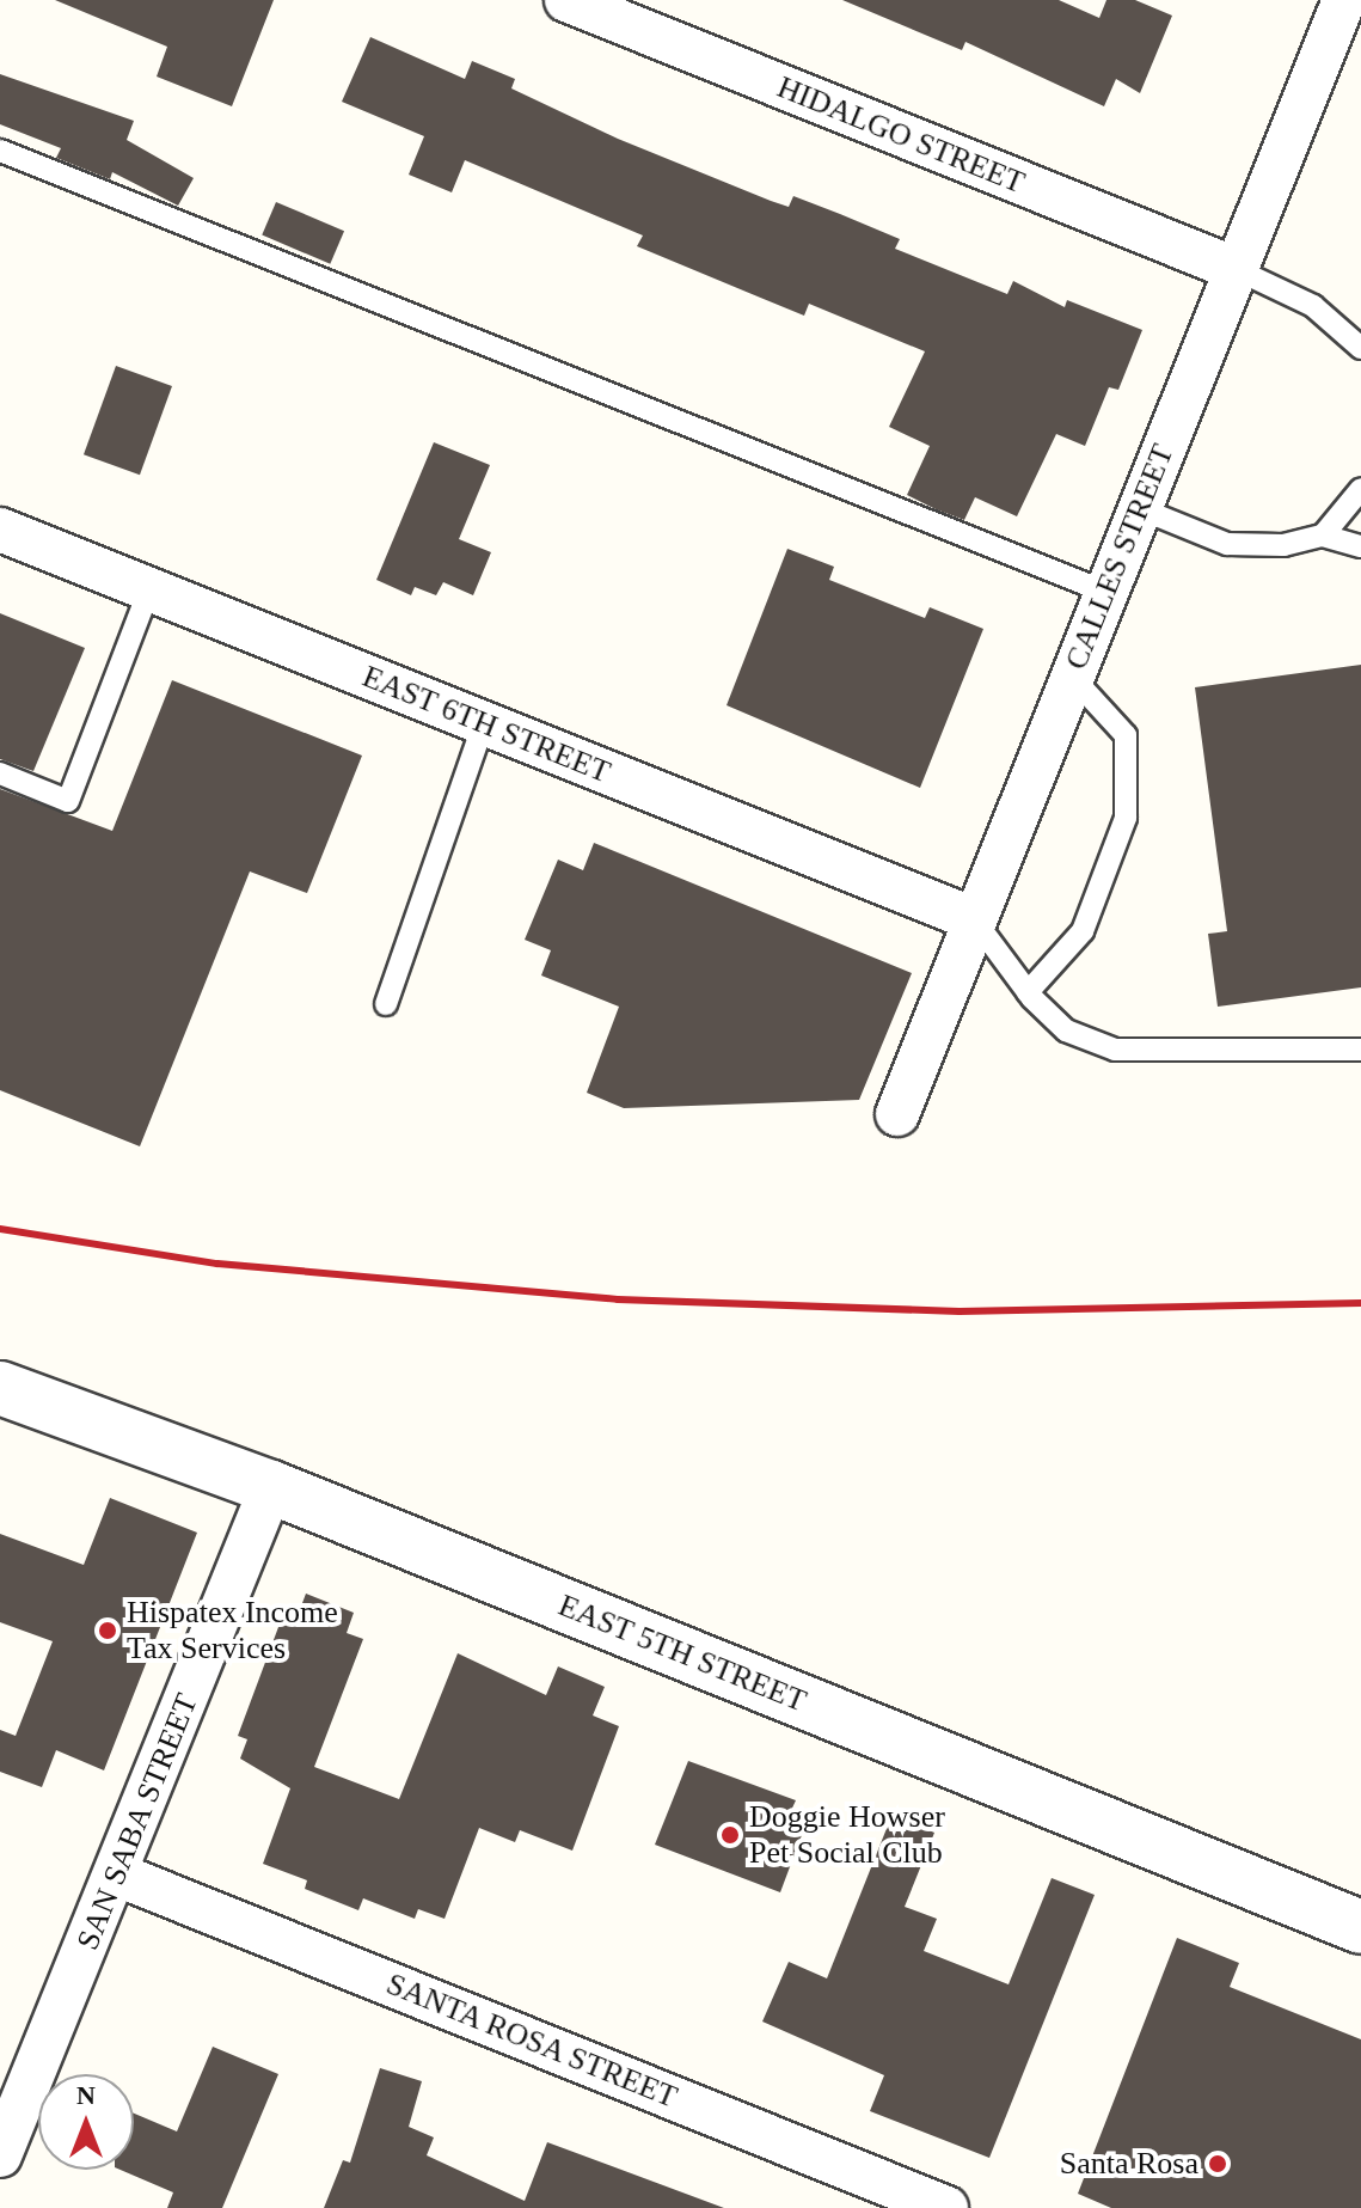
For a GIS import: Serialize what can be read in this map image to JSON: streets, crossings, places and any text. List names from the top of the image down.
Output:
{
  "streets": {
    "street": [
      "HIDALGO STREET",
      "CALLES STREET",
      "EAST 6TH STREET",
      "EAST 5TH STREET",
      "SAN SABA STREET",
      "SANTA ROSA STREET"
    ]
  },
  "crossings": [
    ["HIDALGO STREET", "CALLES STREET"],
    ["CALLES STREET", "EAST 6TH STREET"],
    ["EAST 5TH STREET", "SAN SABA STREET"],
    ["SAN SABA STREET", "SANTA ROSA STREET"]
  ],
  "places": ["Hispatex Income Tax Services", "Doggie Howser Pet Social Club", "Santa Rosa"],
  "north": "top"
}
